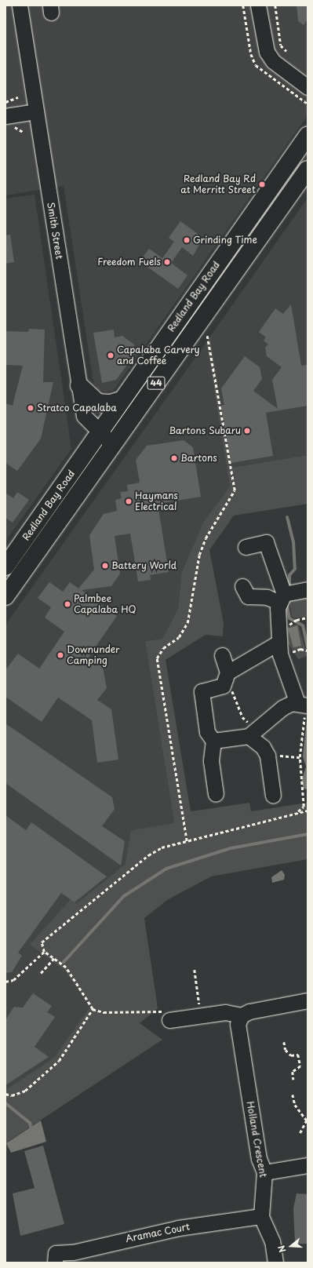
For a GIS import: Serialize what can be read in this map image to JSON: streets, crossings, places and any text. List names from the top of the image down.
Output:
{
  "streets": {
    "main road": ["Redland Bay Road", "44"],
    "street": ["Smith Street", "Holland Crescent", "Aramac Court"]
  },
  "crossings": [
    ["Smith Street", "Redland Bay Road"],
    ["Holland Crescent", "Aramac Court"]
  ],
  "places": [
    "Redland Bay Rd at Merritt Street",
    "Grinding Time",
    "Freedom Fuels",
    "Capalaba Carvery and Coffee",
    "Stratco Capalaba",
    "Bartons Subaru",
    "Bartons",
    "Haymans Electrical",
    "Battery World",
    "Palmbee Capalaba HQ",
    "Downunder Camping"
  ],
  "north": "left"
}
